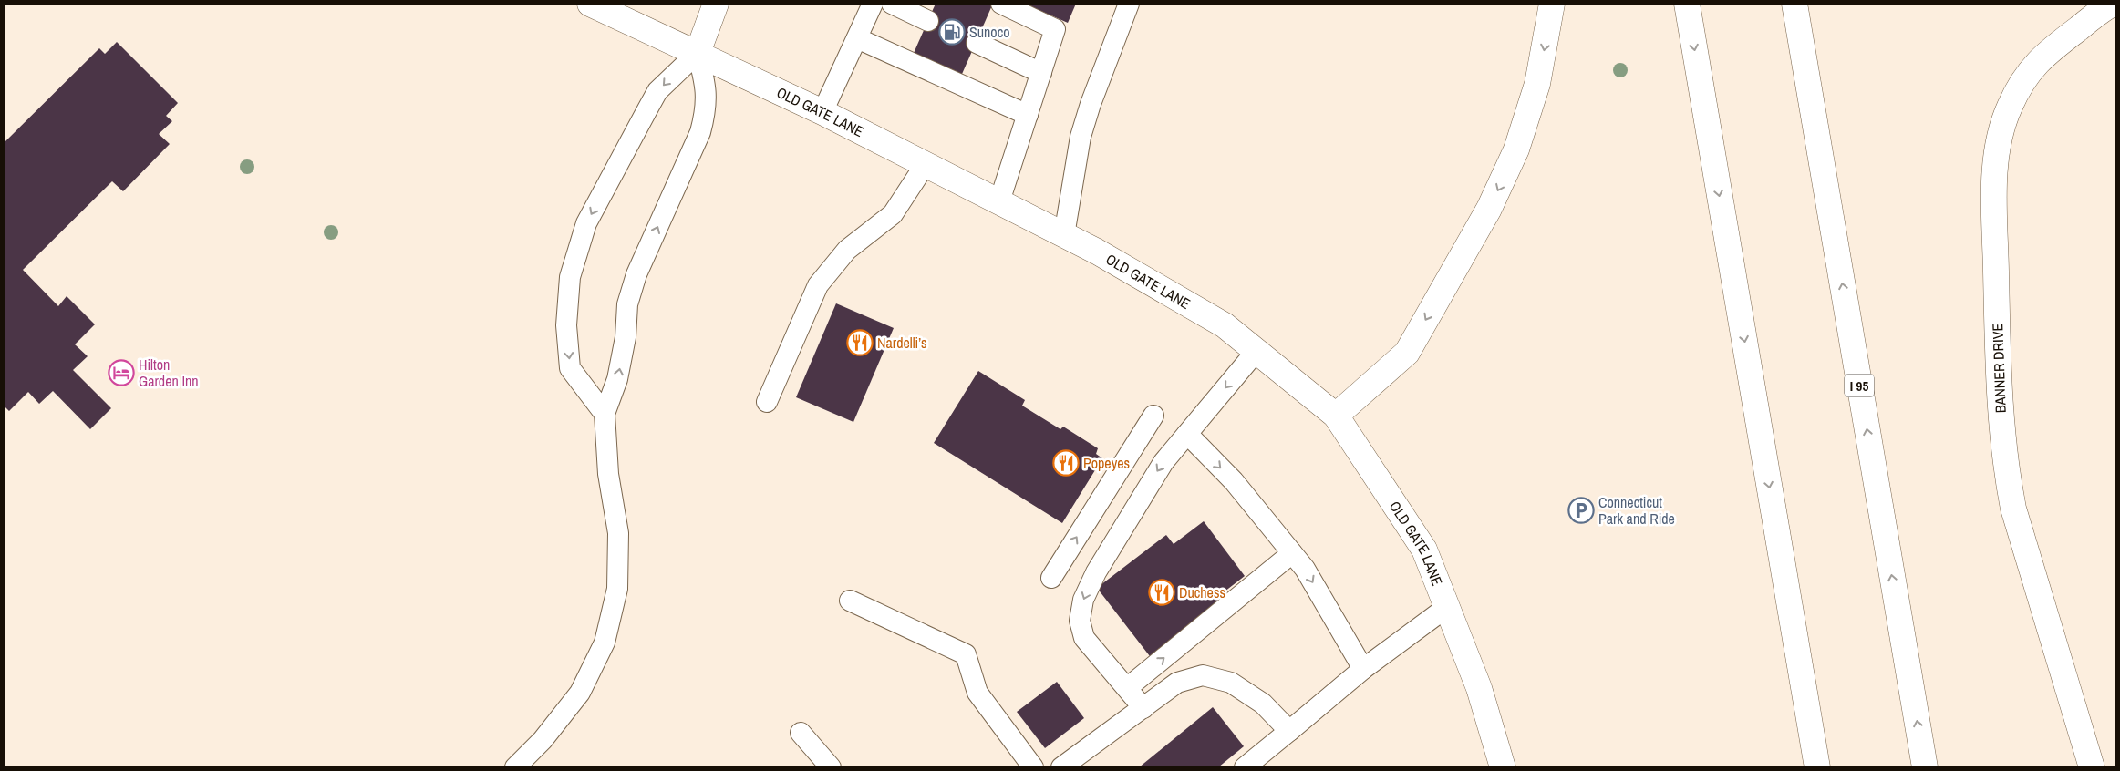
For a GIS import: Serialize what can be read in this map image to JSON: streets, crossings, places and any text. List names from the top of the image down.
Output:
{
  "streets": {
    "main road": ["OLD GATE LANE", "BANNER DRIVE", "I 95"]
  },
  "places": {
    "fuel station": ["Sunoco"],
    "restaurant": ["Nardelli’s", "Popeyes", "Duchess"],
    "hotel": ["Hilton Garden Inn"],
    "parking": ["Connecticut Park and Ride"]
  }
}
